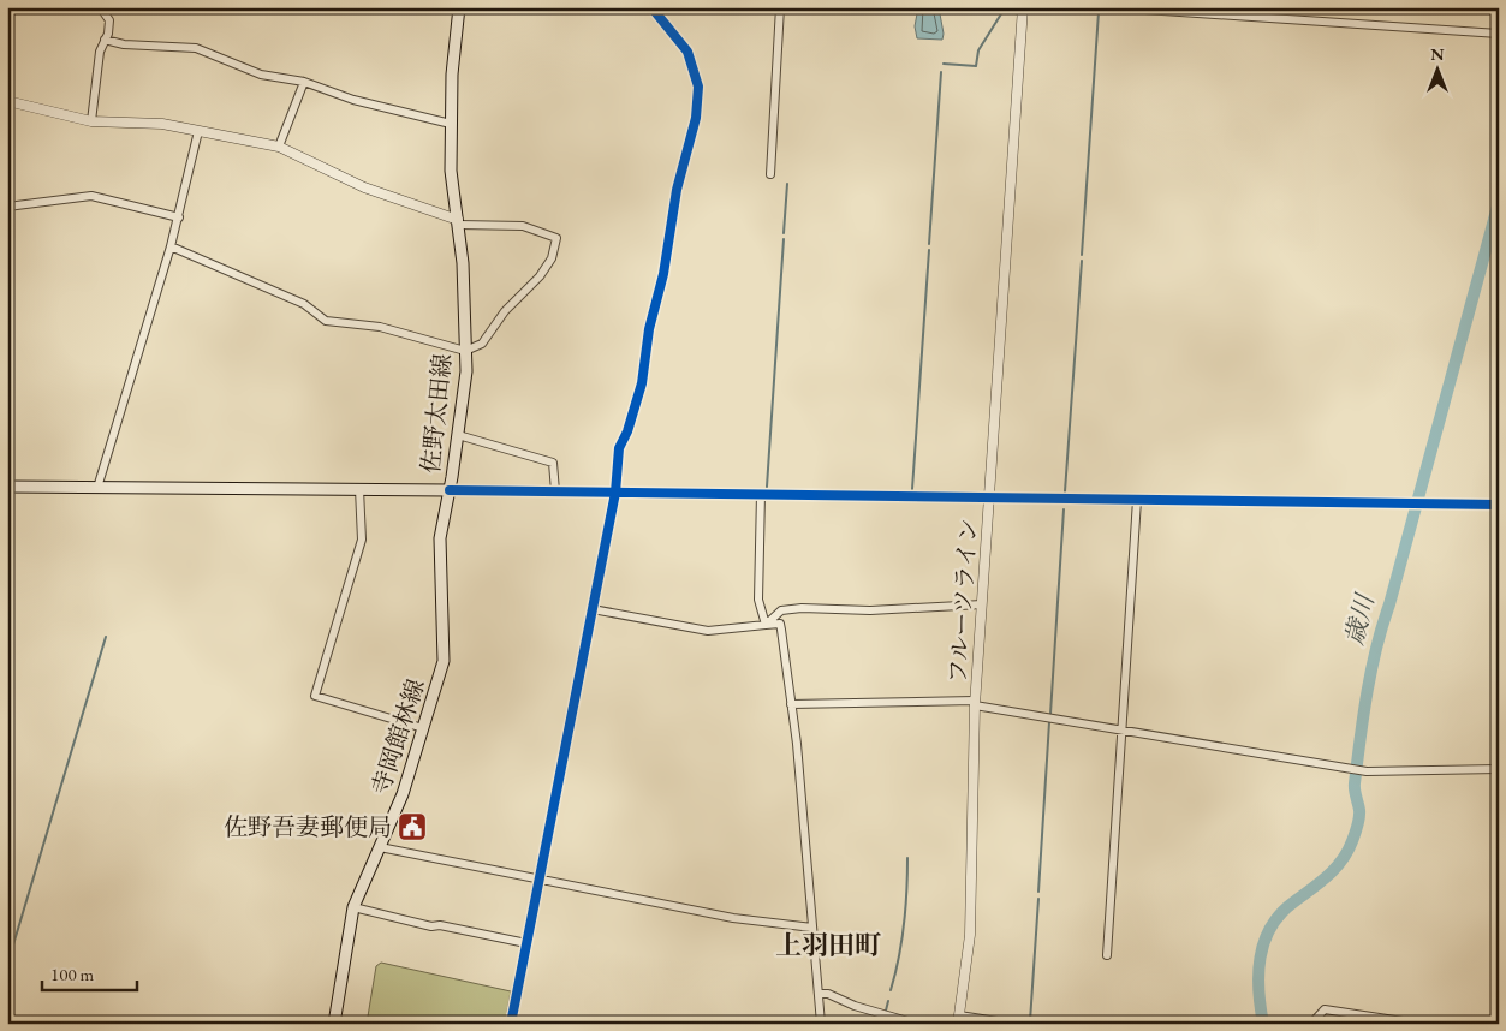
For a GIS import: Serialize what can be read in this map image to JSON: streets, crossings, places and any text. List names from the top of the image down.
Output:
{
  "streets": {
    "main road": ["佐野太田線", "寺岡館林線"],
    "street": ["フルーツライン"]
  },
  "crossings": [
    ["佐野太田線", "寺岡館林線"]
  ],
  "districts": ["上羽田町"],
  "water": ["歳川"],
  "places": {
    "public building": ["佐野吾妻郵便局"]
  },
  "scale_bar": "100 m",
  "north": "top"
}
